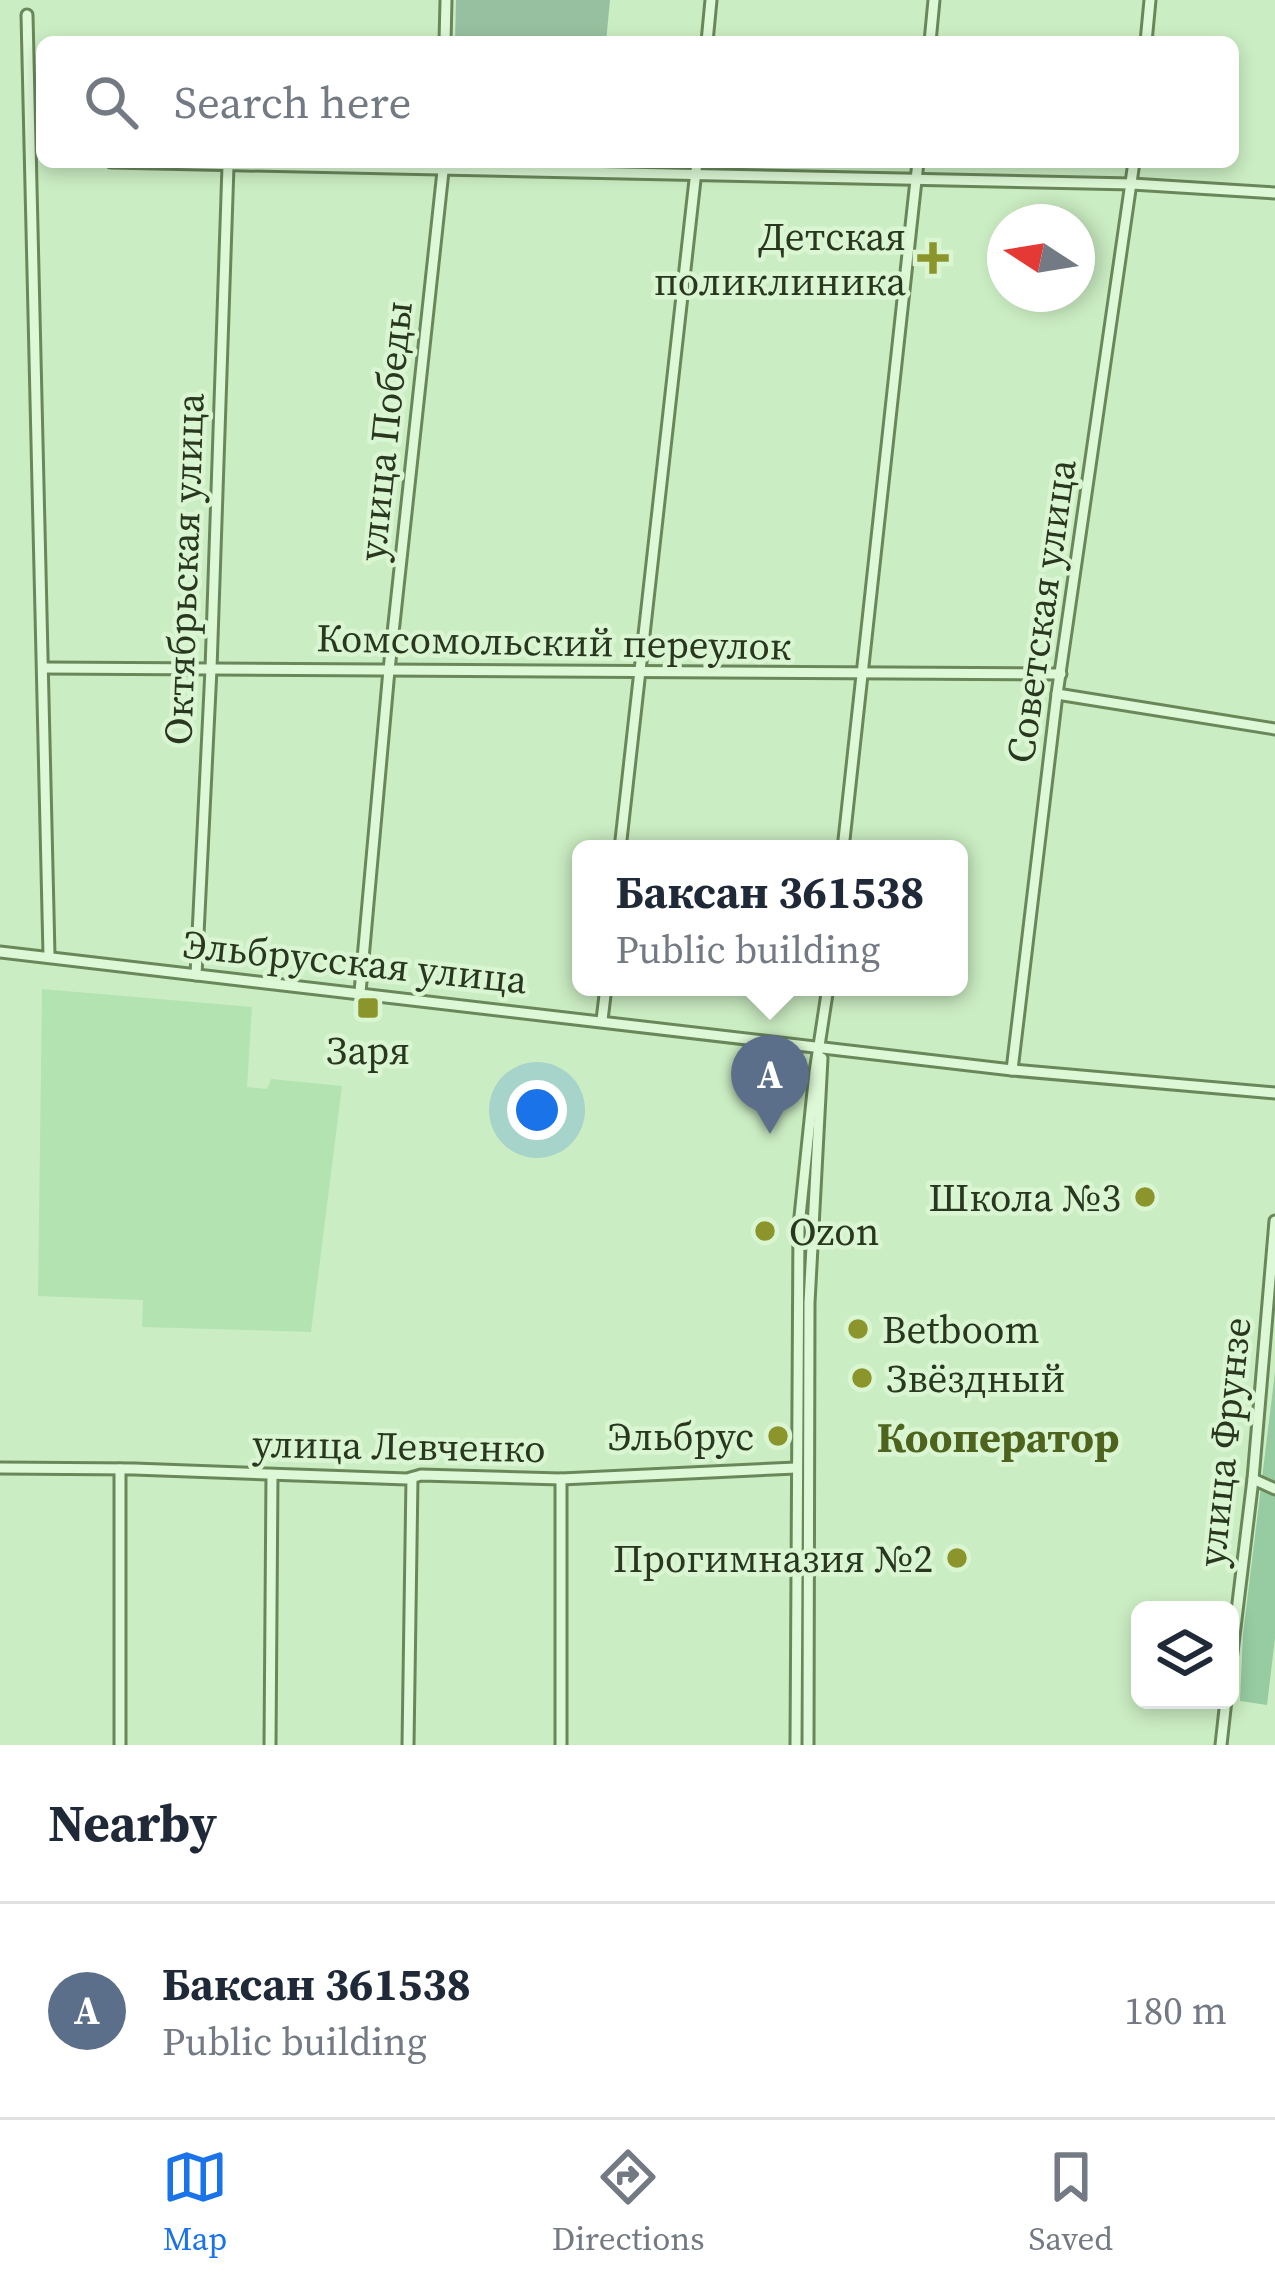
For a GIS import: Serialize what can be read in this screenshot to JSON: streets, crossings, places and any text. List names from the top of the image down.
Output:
{
  "streets": {
    "street": [
      "улица Победы",
      "Октябрьская улица",
      "Советская улица",
      "Комсомольский переулок",
      "Эльбрусская улица",
      "улица Фрунзе",
      "улица Левченко"
    ]
  },
  "crossings": [
    ["улица Победы", "Комсомольский переулок"],
    ["улица Победы", "Эльбрусская улица"],
    ["Октябрьская улица", "Комсомольский переулок"],
    ["Октябрьская улица", "Эльбрусская улица"],
    ["Советская улица", "Комсомольский переулок"],
    ["Советская улица", "Эльбрусская улица"]
  ],
  "districts": ["Кооператор"],
  "places": {
    "health": ["Детская поликлиника"],
    "transit": ["Заря"],
    "other": [
      "Школа №3",
      "Ozon",
      "Betboom",
      "Звёздный",
      "Эльбрус",
      "Прогимназия №2"
    ]
  },
  "north": "left",
  "page": {
    "search": "Search here",
    "popup": ["Баксан 361538", "Public building"],
    "pins": "A",
    "heading": "Nearby",
    "list": [
      {
        "mark": "A",
        "name": "Баксан 361538",
        "note": "Public building",
        "value": "180 m"
      }
    ],
    "nav": ["Map", "Directions", "Saved"]
  }
}
